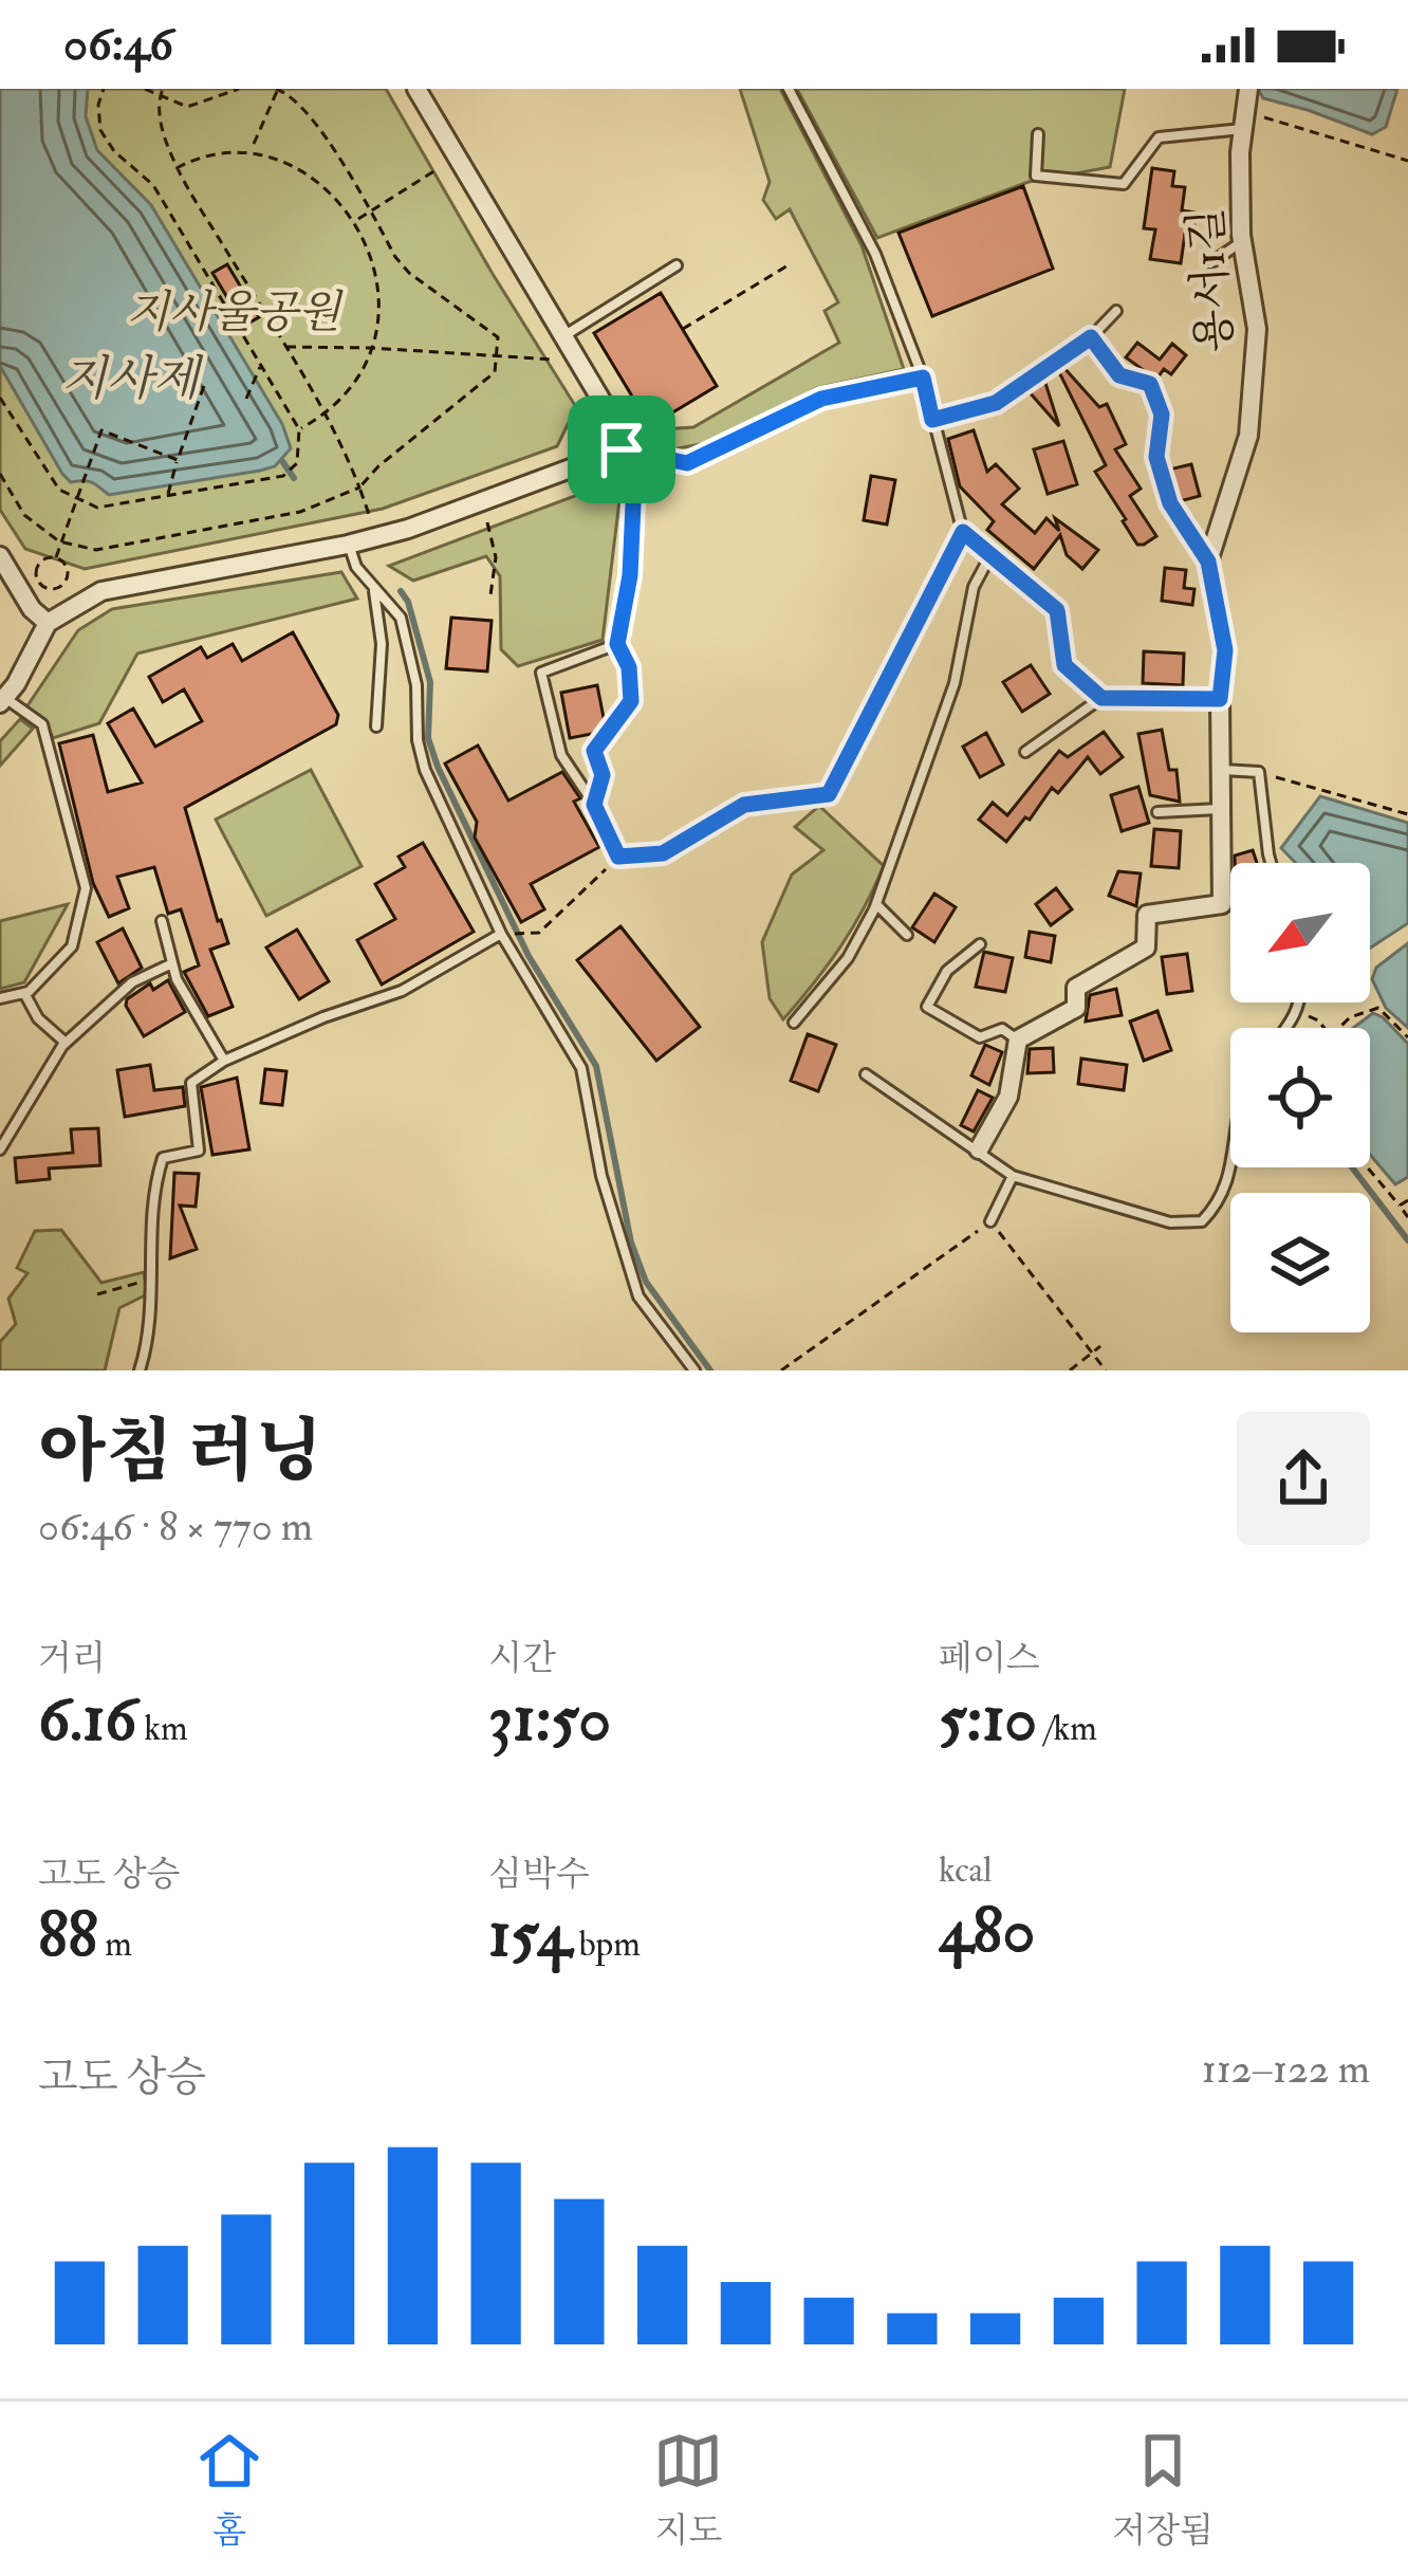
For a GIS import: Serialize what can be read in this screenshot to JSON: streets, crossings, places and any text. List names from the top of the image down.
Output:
{
  "streets": {
    "street": ["용서1길"]
  },
  "water": ["지사제"],
  "parks": ["지사울공원"],
  "north": "bottom left",
  "page": {
    "status": "06:46",
    "heading": ["아침 러닝", "06:46 · 8 × 770 m"],
    "stats": [
      ["거리", "6.16 km"],
      ["시간", "31:50"],
      ["페이스", "5:10 /km"],
      ["고도 상승", "88 m"],
      ["심박수", "154 bpm"],
      ["kcal", "480"]
    ],
    "chart": ["고도 상승", "112–122 m"],
    "tabs": ["홈", "지도", "저장됨"]
  }
}
